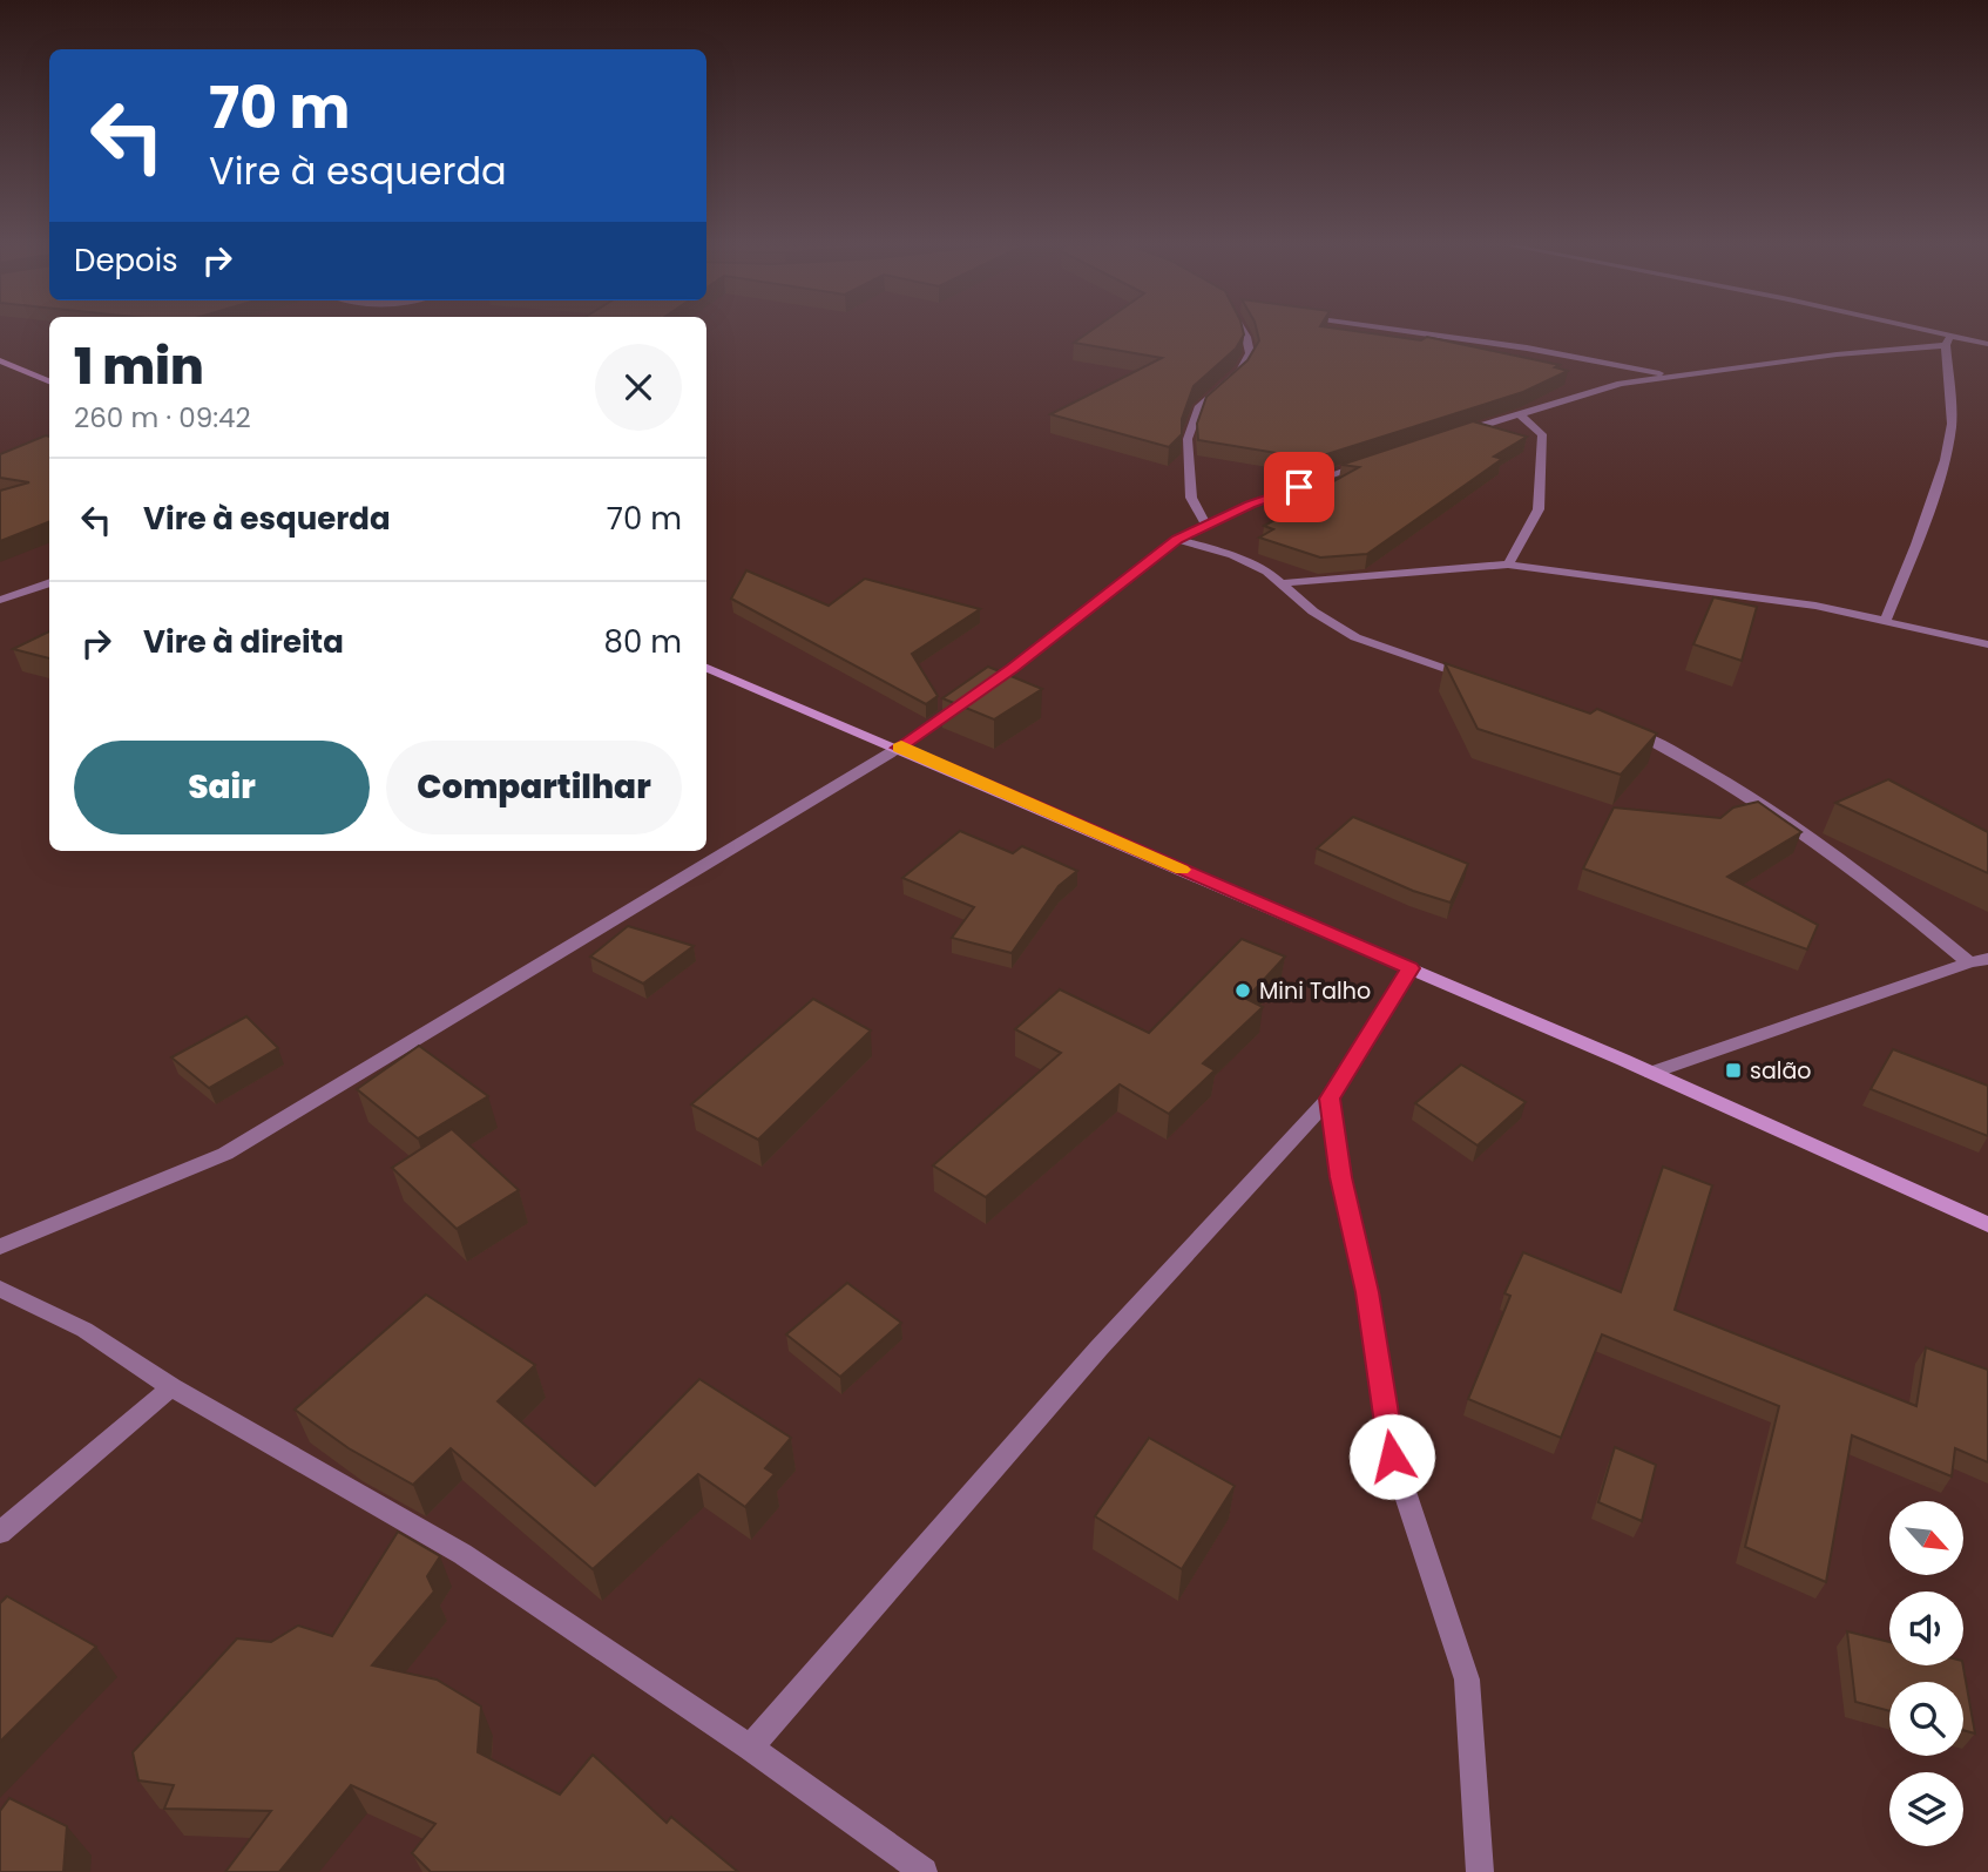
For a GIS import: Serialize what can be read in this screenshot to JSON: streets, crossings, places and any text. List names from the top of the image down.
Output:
{
  "places": {
    "other": ["Mini Talho"],
    "transit": ["salão"]
  },
  "north": "bottom right",
  "page": {
    "turn": ["70 m", "Vire à esquerda"],
    "then": "Depois",
    "heading": ["1 min", "260 m · 09:42"],
    "list": [
      {
        "name": "Vire à esquerda",
        "value": "70 m"
      },
      {
        "name": "Vire à direita",
        "value": "80 m"
      }
    ],
    "buttons": ["Sair", "Compartilhar"]
  }
}
